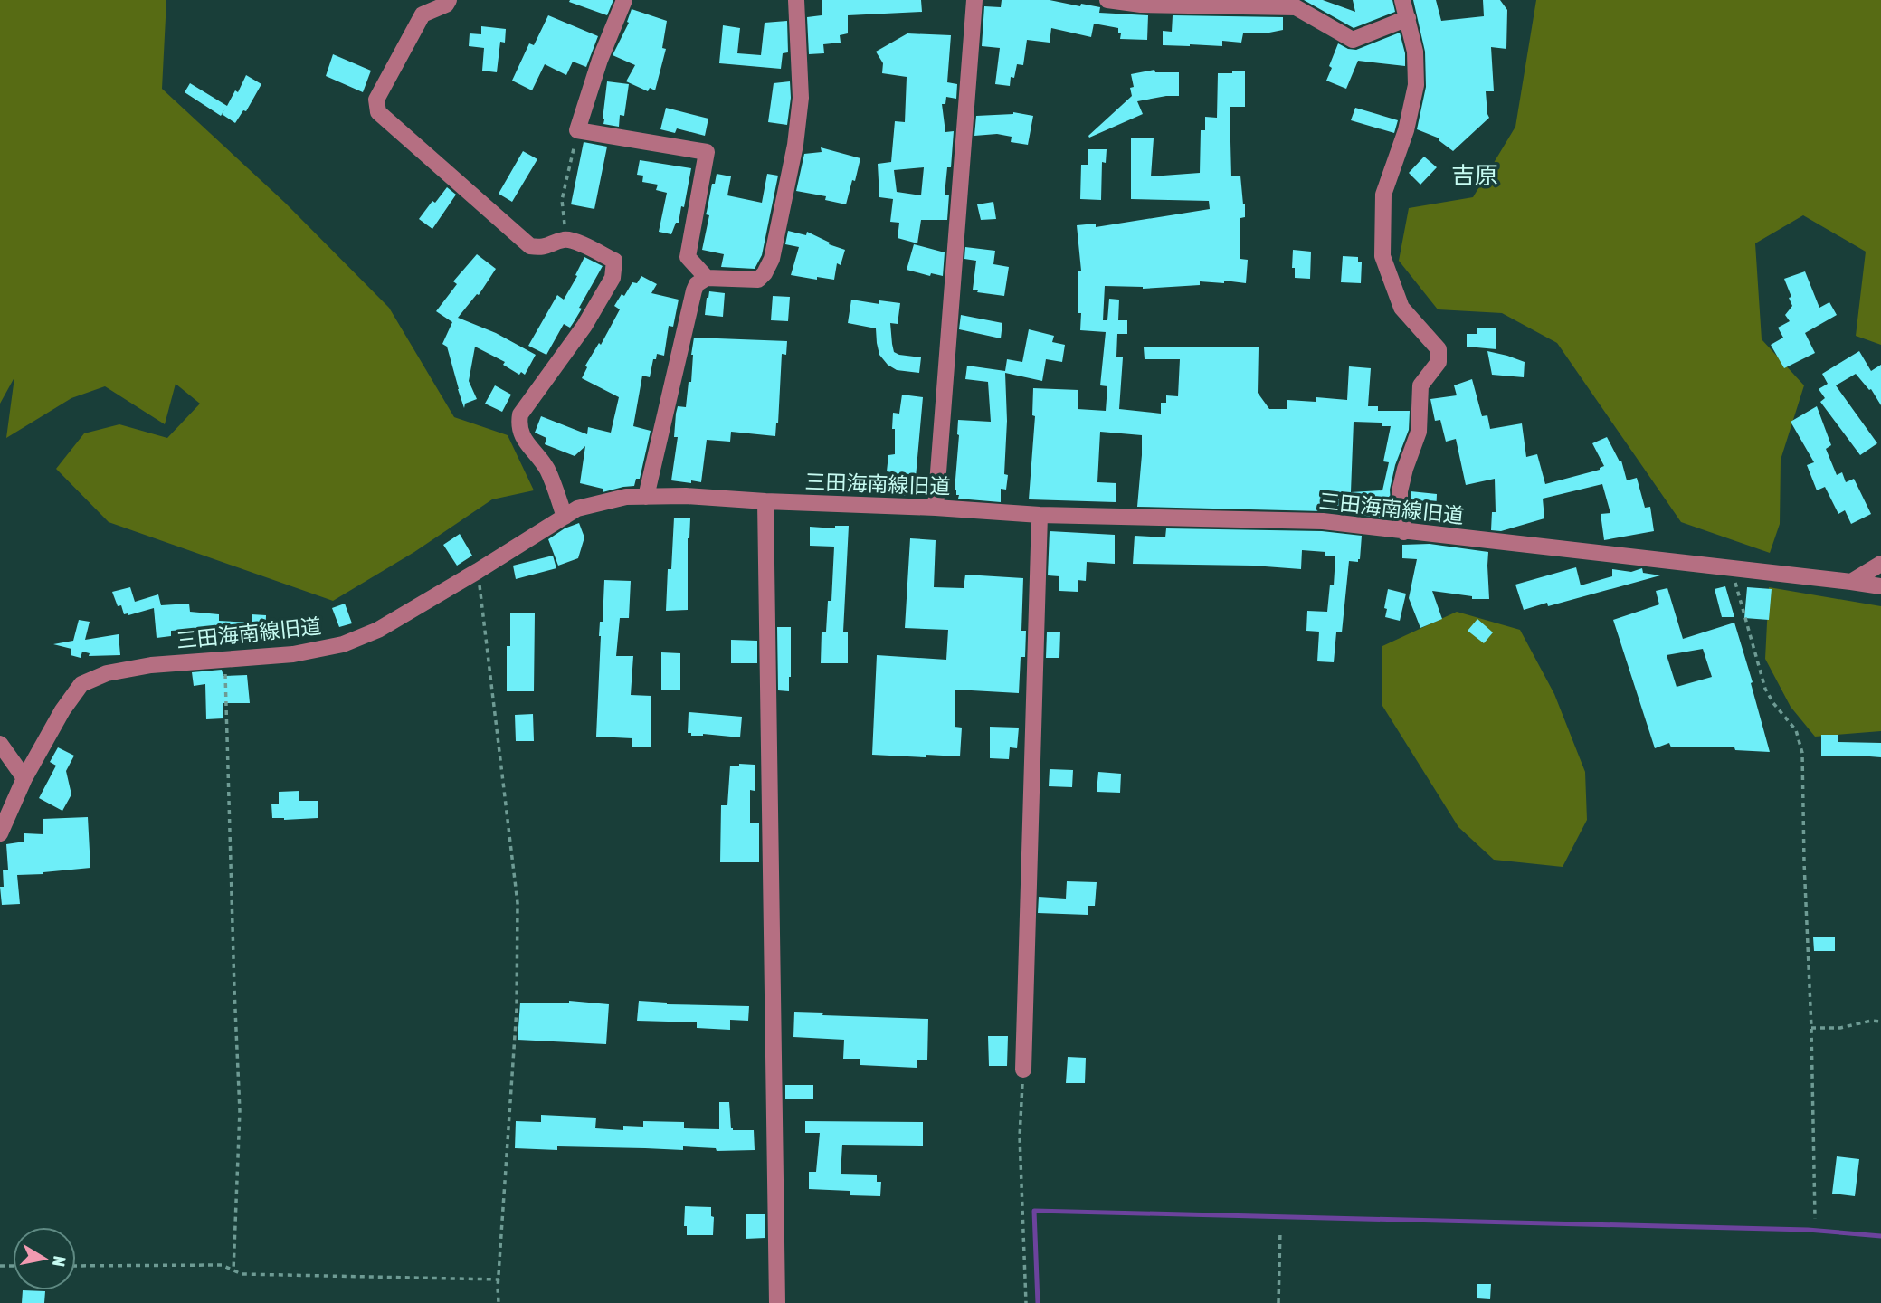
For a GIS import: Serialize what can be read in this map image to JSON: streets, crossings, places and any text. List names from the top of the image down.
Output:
{
  "streets": {
    "street": ["三田海南線旧道"]
  },
  "districts": ["吉原"],
  "north": "right"
}
